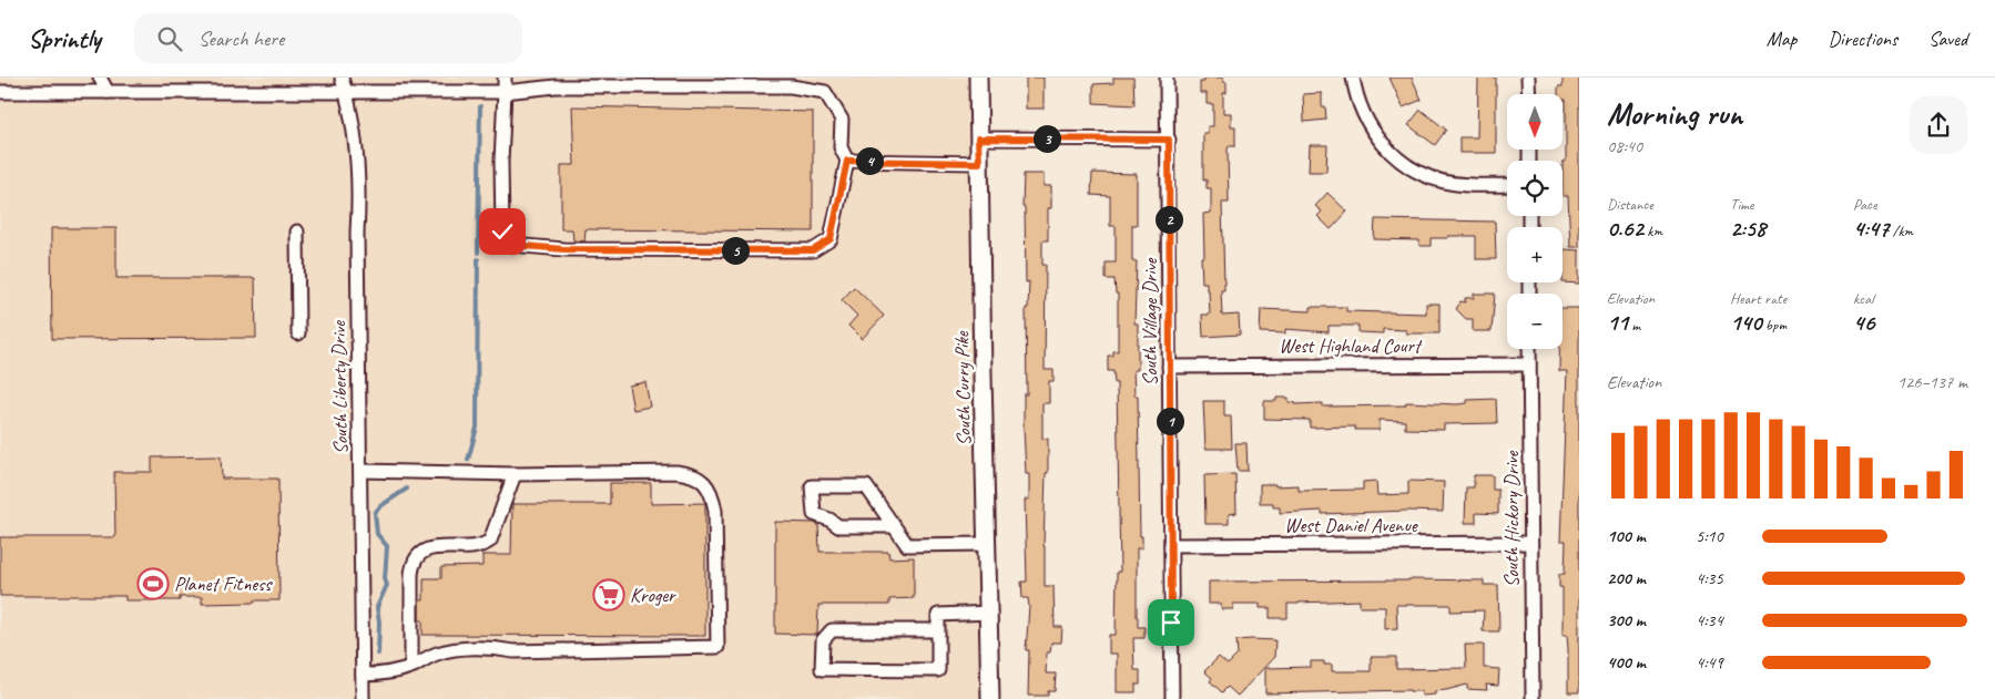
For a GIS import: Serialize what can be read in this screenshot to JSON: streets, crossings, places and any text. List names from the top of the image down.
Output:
{
  "streets": {
    "main road": ["South Curry Pike"],
    "street": [
      "South Village Drive",
      "West Highland Court",
      "South Liberty Drive",
      "South Hickory Drive",
      "West Daniel Avenue"
    ]
  },
  "crossings": [
    ["South Village Drive", "West Highland Court"],
    ["South Village Drive", "West Daniel Avenue"],
    ["West Highland Court", "South Hickory Drive"],
    ["South Hickory Drive", "West Daniel Avenue"]
  ],
  "places": {
    "sports": ["Planet Fitness"],
    "supermarket": ["Kroger"]
  },
  "north": "bottom",
  "page": {
    "header": "Sprintly",
    "search": "Search here",
    "nav": ["Map", "Directions", "Saved"],
    "heading": ["Morning run", "08:40"],
    "map_buttons": ["+", "−"],
    "pins": [
      "3",
      "4",
      "2",
      "5",
      "1"
    ],
    "stats": [
      ["Distance", "0.62 km"],
      ["Time", "2:58"],
      ["Pace", "4:47 /km"],
      ["Elevation", "11 m"],
      ["Heart rate", "140 bpm"],
      ["kcal", "46"]
    ],
    "chart": ["Elevation", "126–137 m"],
    "list": [
      {
        "name": "100 m",
        "note": "5:10"
      },
      {
        "name": "200 m",
        "note": "4:35"
      },
      {
        "name": "300 m",
        "note": "4:34"
      },
      {
        "name": "400 m",
        "note": "4:49"
      }
    ]
  }
}
